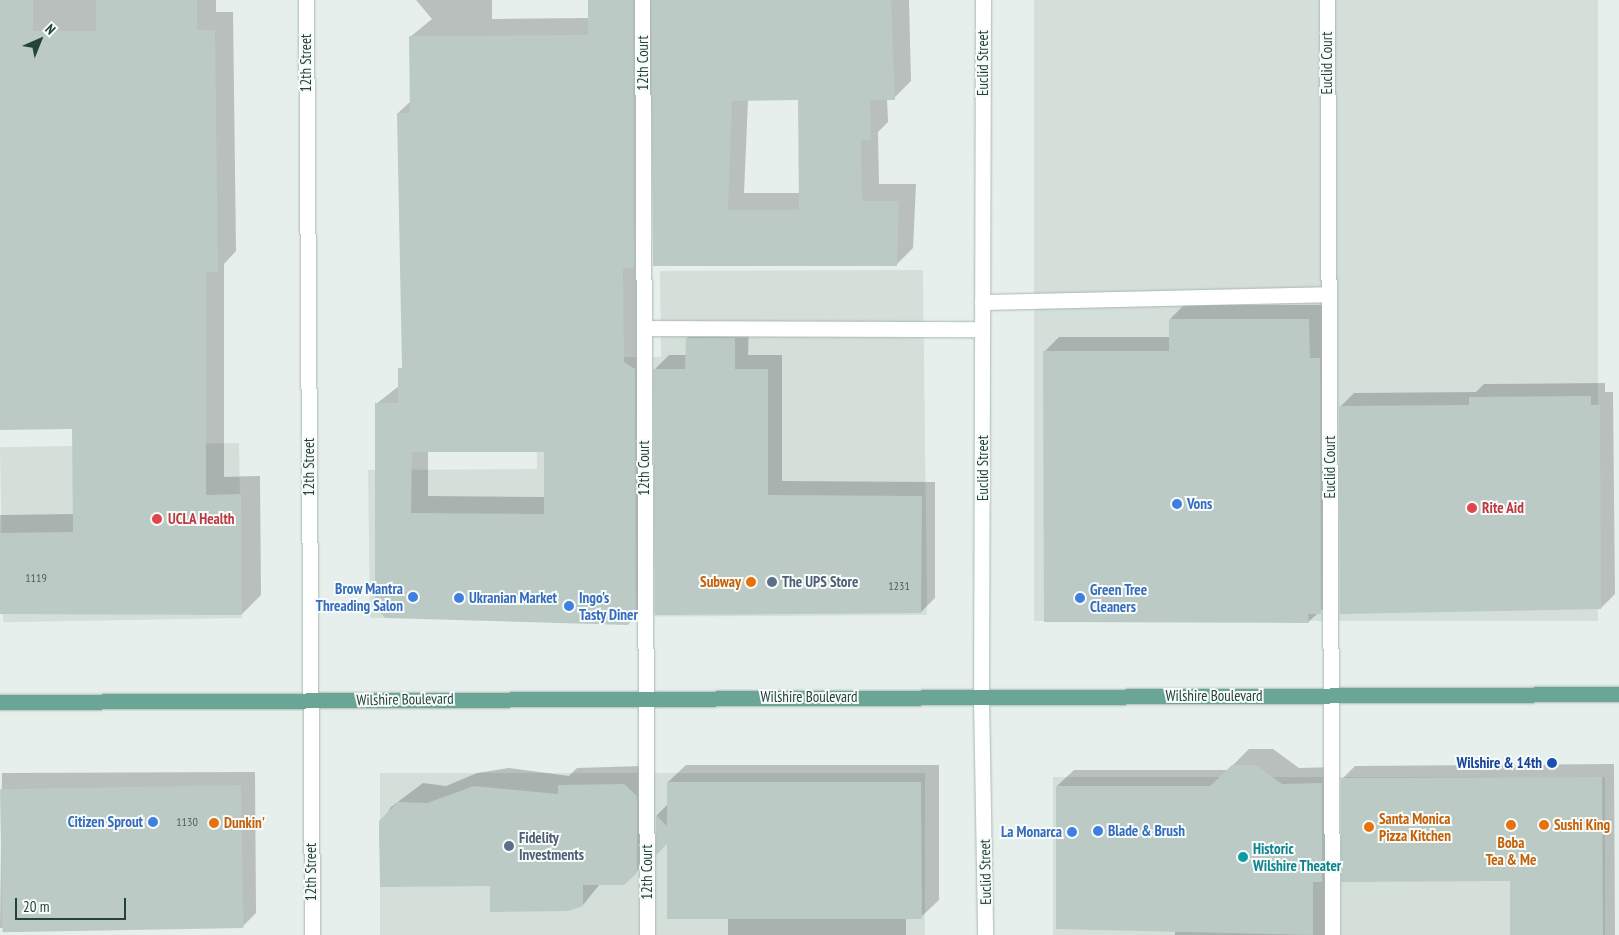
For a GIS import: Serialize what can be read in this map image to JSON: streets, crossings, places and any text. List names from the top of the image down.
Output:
{
  "streets": {
    "main road": ["Wilshire Boulevard"],
    "street": [
      "12th Street",
      "12th Court",
      "Euclid Street",
      "Euclid Court"
    ]
  },
  "crossings": [
    ["12th Street", "Wilshire Boulevard"],
    ["12th Court", "Wilshire Boulevard"],
    ["Euclid Street", "Wilshire Boulevard"],
    ["Euclid Court", "Wilshire Boulevard"]
  ],
  "places": [
    "Vons",
    "Rite Aid",
    "UCLA Health",
    "Subway",
    "The UPS Store",
    "Brow Mantra Threading Salon",
    "Ukranian Market",
    "Green Tree Cleaners",
    "Ingo's Tasty Diner",
    "Wilshire & 14th",
    "Citizen Sprout",
    "Dunkin'",
    "Boba Tea & Me",
    "Sushi King",
    "Santa Monica Pizza Kitchen",
    "Blade & Brush",
    "La Monarca",
    "Fidelity Investments",
    "Historic Wilshire Theater"
  ],
  "house_numbers": ["1119", "1231", "1130"],
  "scale_bar": "20 m",
  "north": "top right"
}
